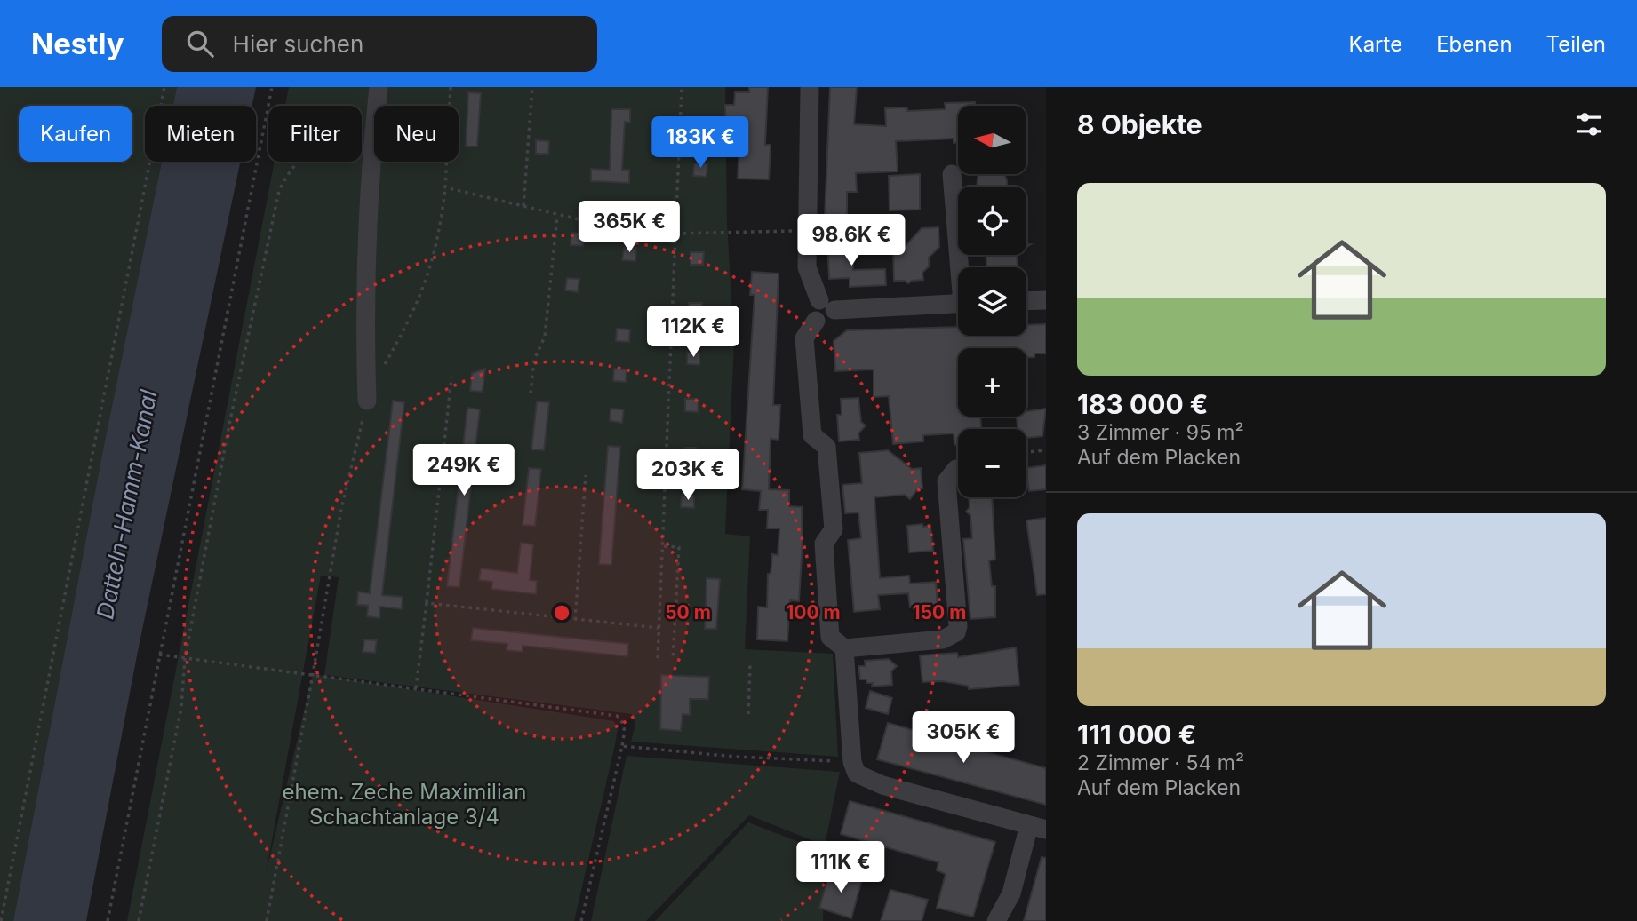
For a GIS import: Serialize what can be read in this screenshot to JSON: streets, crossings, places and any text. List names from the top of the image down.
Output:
{
  "water": ["Datteln-Hamm-Kanal"],
  "parks": ["ehem. Zeche Maximilian Schachtanlage 3/4"],
  "north": "left",
  "page": {
    "header": "Nestly",
    "search": "Hier suchen",
    "nav": ["Karte", "Ebenen", "Teilen"],
    "heading": "8 Objekte",
    "map_buttons": ["+", "−"],
    "chip": [
      "Kaufen",
      "Mieten",
      "Filter",
      "Neu"
    ],
    "price": [
      "183K €",
      "365K €",
      "98.6K €",
      "112K €",
      "249K €",
      "203K €",
      "305K €",
      "111K €"
    ],
    "list": [
      {
        "name": "183 000 €",
        "note": "3 Zimmer · 95 m² · Auf dem Placken"
      },
      {
        "name": "111 000 €",
        "note": "2 Zimmer · 54 m² · Auf dem Placken"
      }
    ]
  },
  "rings": ["50 m", "100 m", "150 m"]
}
